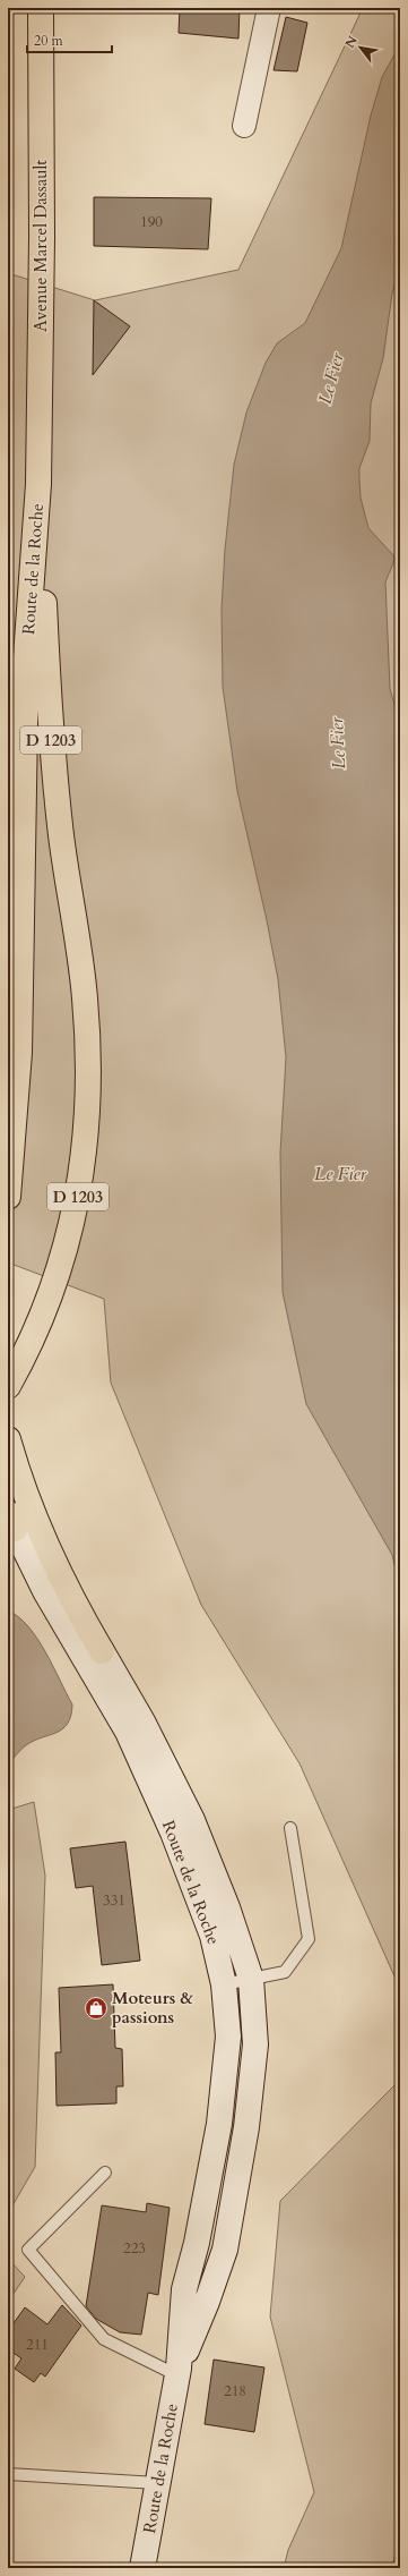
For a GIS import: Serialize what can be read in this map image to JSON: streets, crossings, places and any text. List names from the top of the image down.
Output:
{
  "streets": {
    "highway": ["Avenue Marcel Dassault", "Route de la Roche", "D 1203"]
  },
  "crossings": [
    ["Avenue Marcel Dassault", "Route de la Roche"],
    ["Avenue Marcel Dassault", "D 1203"],
    ["Route de la Roche", "D 1203"]
  ],
  "water": ["Le Fier"],
  "places": {
    "shop": ["Moteurs & passions"]
  },
  "house_numbers": [
    "190",
    "331",
    "223",
    "211",
    "218"
  ],
  "scale_bar": "20 m",
  "north": "top left"
}
